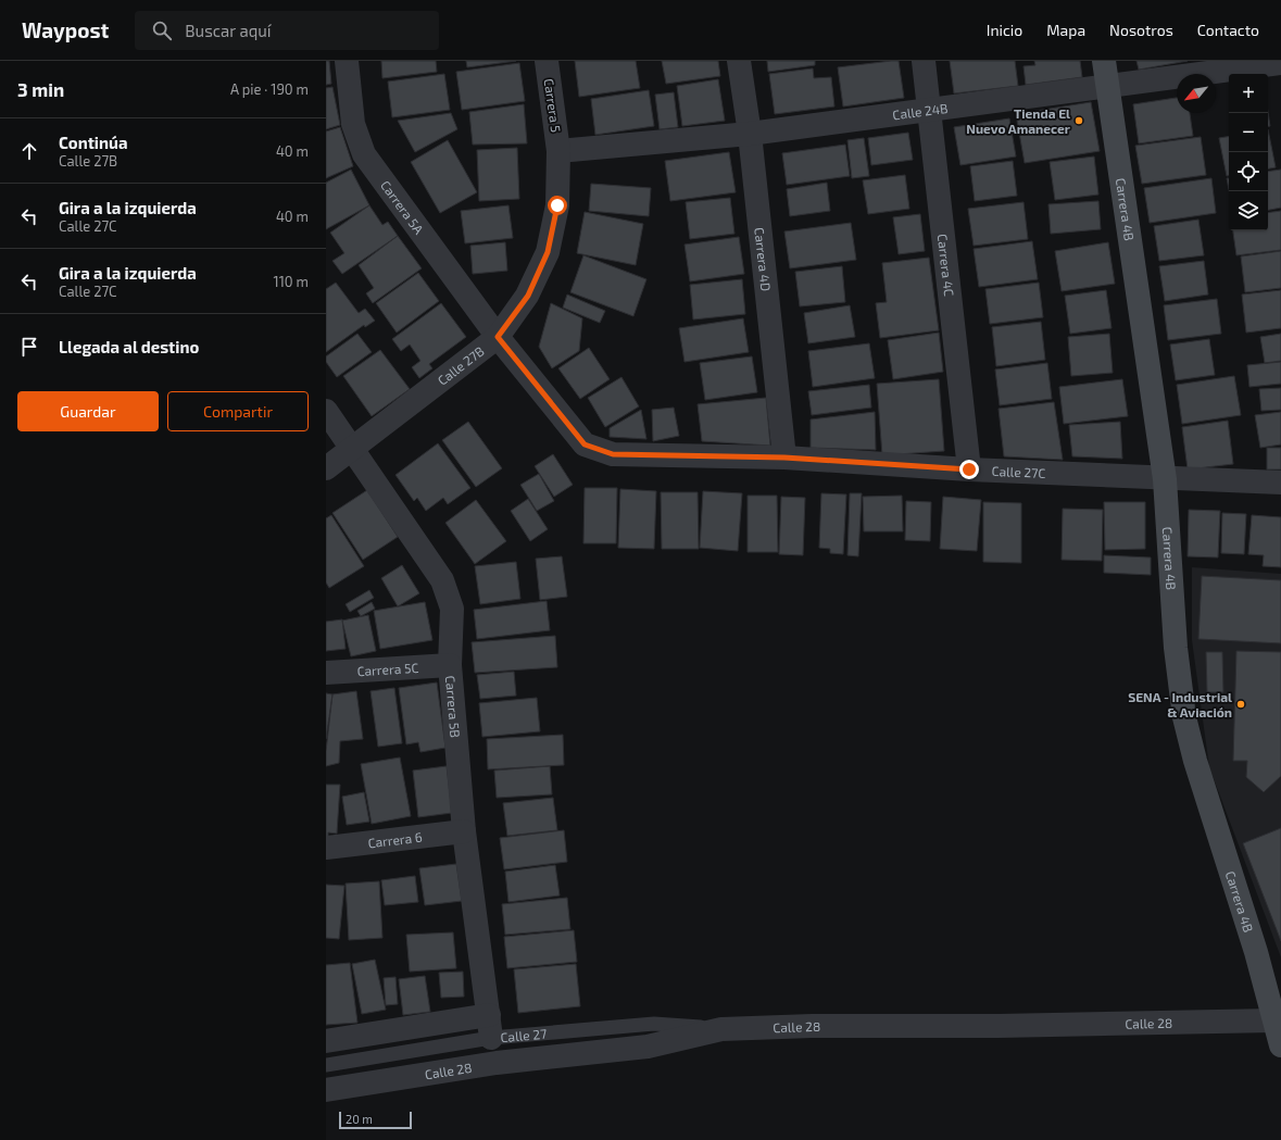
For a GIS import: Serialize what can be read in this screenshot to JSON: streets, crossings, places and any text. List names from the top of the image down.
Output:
{
  "streets": {
    "street": [
      "Carrera 5",
      "Calle 24B",
      "Carrera 5A",
      "Carrera 4B",
      "Carrera 4D",
      "Carrera 4C",
      "Calle 27B",
      "Calle 27C",
      "Carrera 5C",
      "Carrera 5B",
      "Carrera 6",
      "Calle 28",
      "Calle 27"
    ]
  },
  "crossings": [
    ["Carrera 5", "Calle 24B"],
    ["Carrera 5", "Calle 27B"],
    ["Calle 24B", "Carrera 4B"],
    ["Calle 24B", "Carrera 4D"],
    ["Calle 24B", "Carrera 4C"],
    ["Calle 24B", "Calle 27B"],
    ["Carrera 5A", "Calle 27B"],
    ["Carrera 5A", "Calle 27C"],
    ["Carrera 4B", "Calle 27C"],
    ["Carrera 4B", "Calle 28"],
    ["Carrera 4D", "Calle 27C"],
    ["Carrera 4C", "Calle 27C"],
    ["Calle 27B", "Calle 27C"],
    ["Calle 27B", "Carrera 5B"],
    ["Carrera 5C", "Carrera 5B"],
    ["Carrera 5B", "Carrera 6"],
    ["Carrera 5B", "Calle 27"],
    ["Calle 28", "Calle 27"]
  ],
  "places": ["Tienda El Nuevo Amanecer", "SENA - Industrial & Aviación"],
  "scale_bar": "20 m",
  "north": "bottom left",
  "page": {
    "header": "Waypost",
    "search": "Buscar aquí",
    "nav": [
      "Inicio",
      "Mapa",
      "Nosotros",
      "Contacto"
    ],
    "heading": ["3 min", "A pie · 190 m"],
    "map_buttons": ["+", "−"],
    "list": [
      ["Continúa", "Calle 27B", "40 m"],
      ["Gira a la izquierda", "Calle 27C", "40 m"],
      ["Gira a la izquierda", "Calle 27C", "110 m"],
      "Llegada al destino"
    ],
    "buttons": ["Guardar", "Compartir"],
    "scale": "20 m"
  }
}
